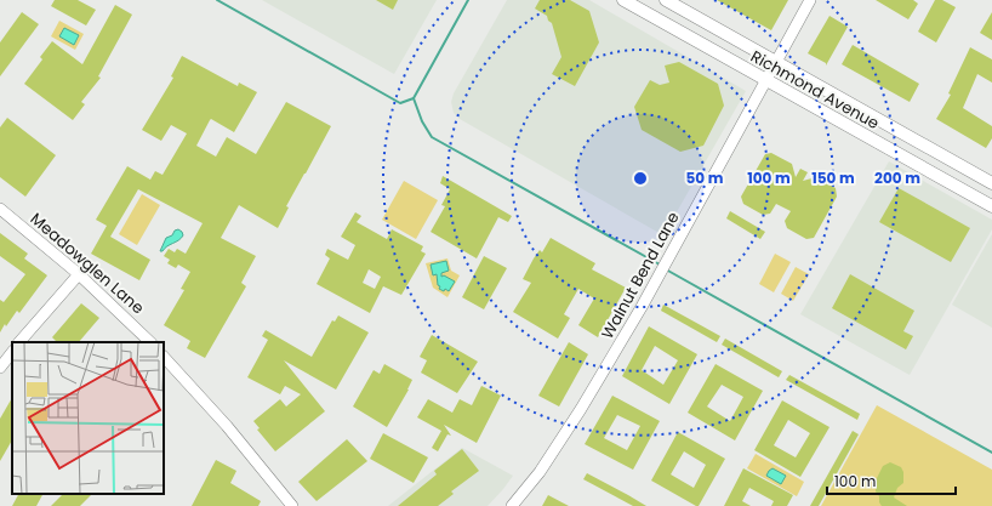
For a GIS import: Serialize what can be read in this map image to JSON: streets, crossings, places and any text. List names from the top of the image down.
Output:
{
  "streets": {
    "main road": ["Richmond Avenue"],
    "street": ["Meadowglen Lane", "Walnut Bend Lane"]
  },
  "crossings": [
    ["Richmond Avenue", "Walnut Bend Lane"]
  ],
  "scale_bar": "100 m",
  "rings": [
    "50 m",
    "100 m",
    "150 m",
    "200 m"
  ]
}
